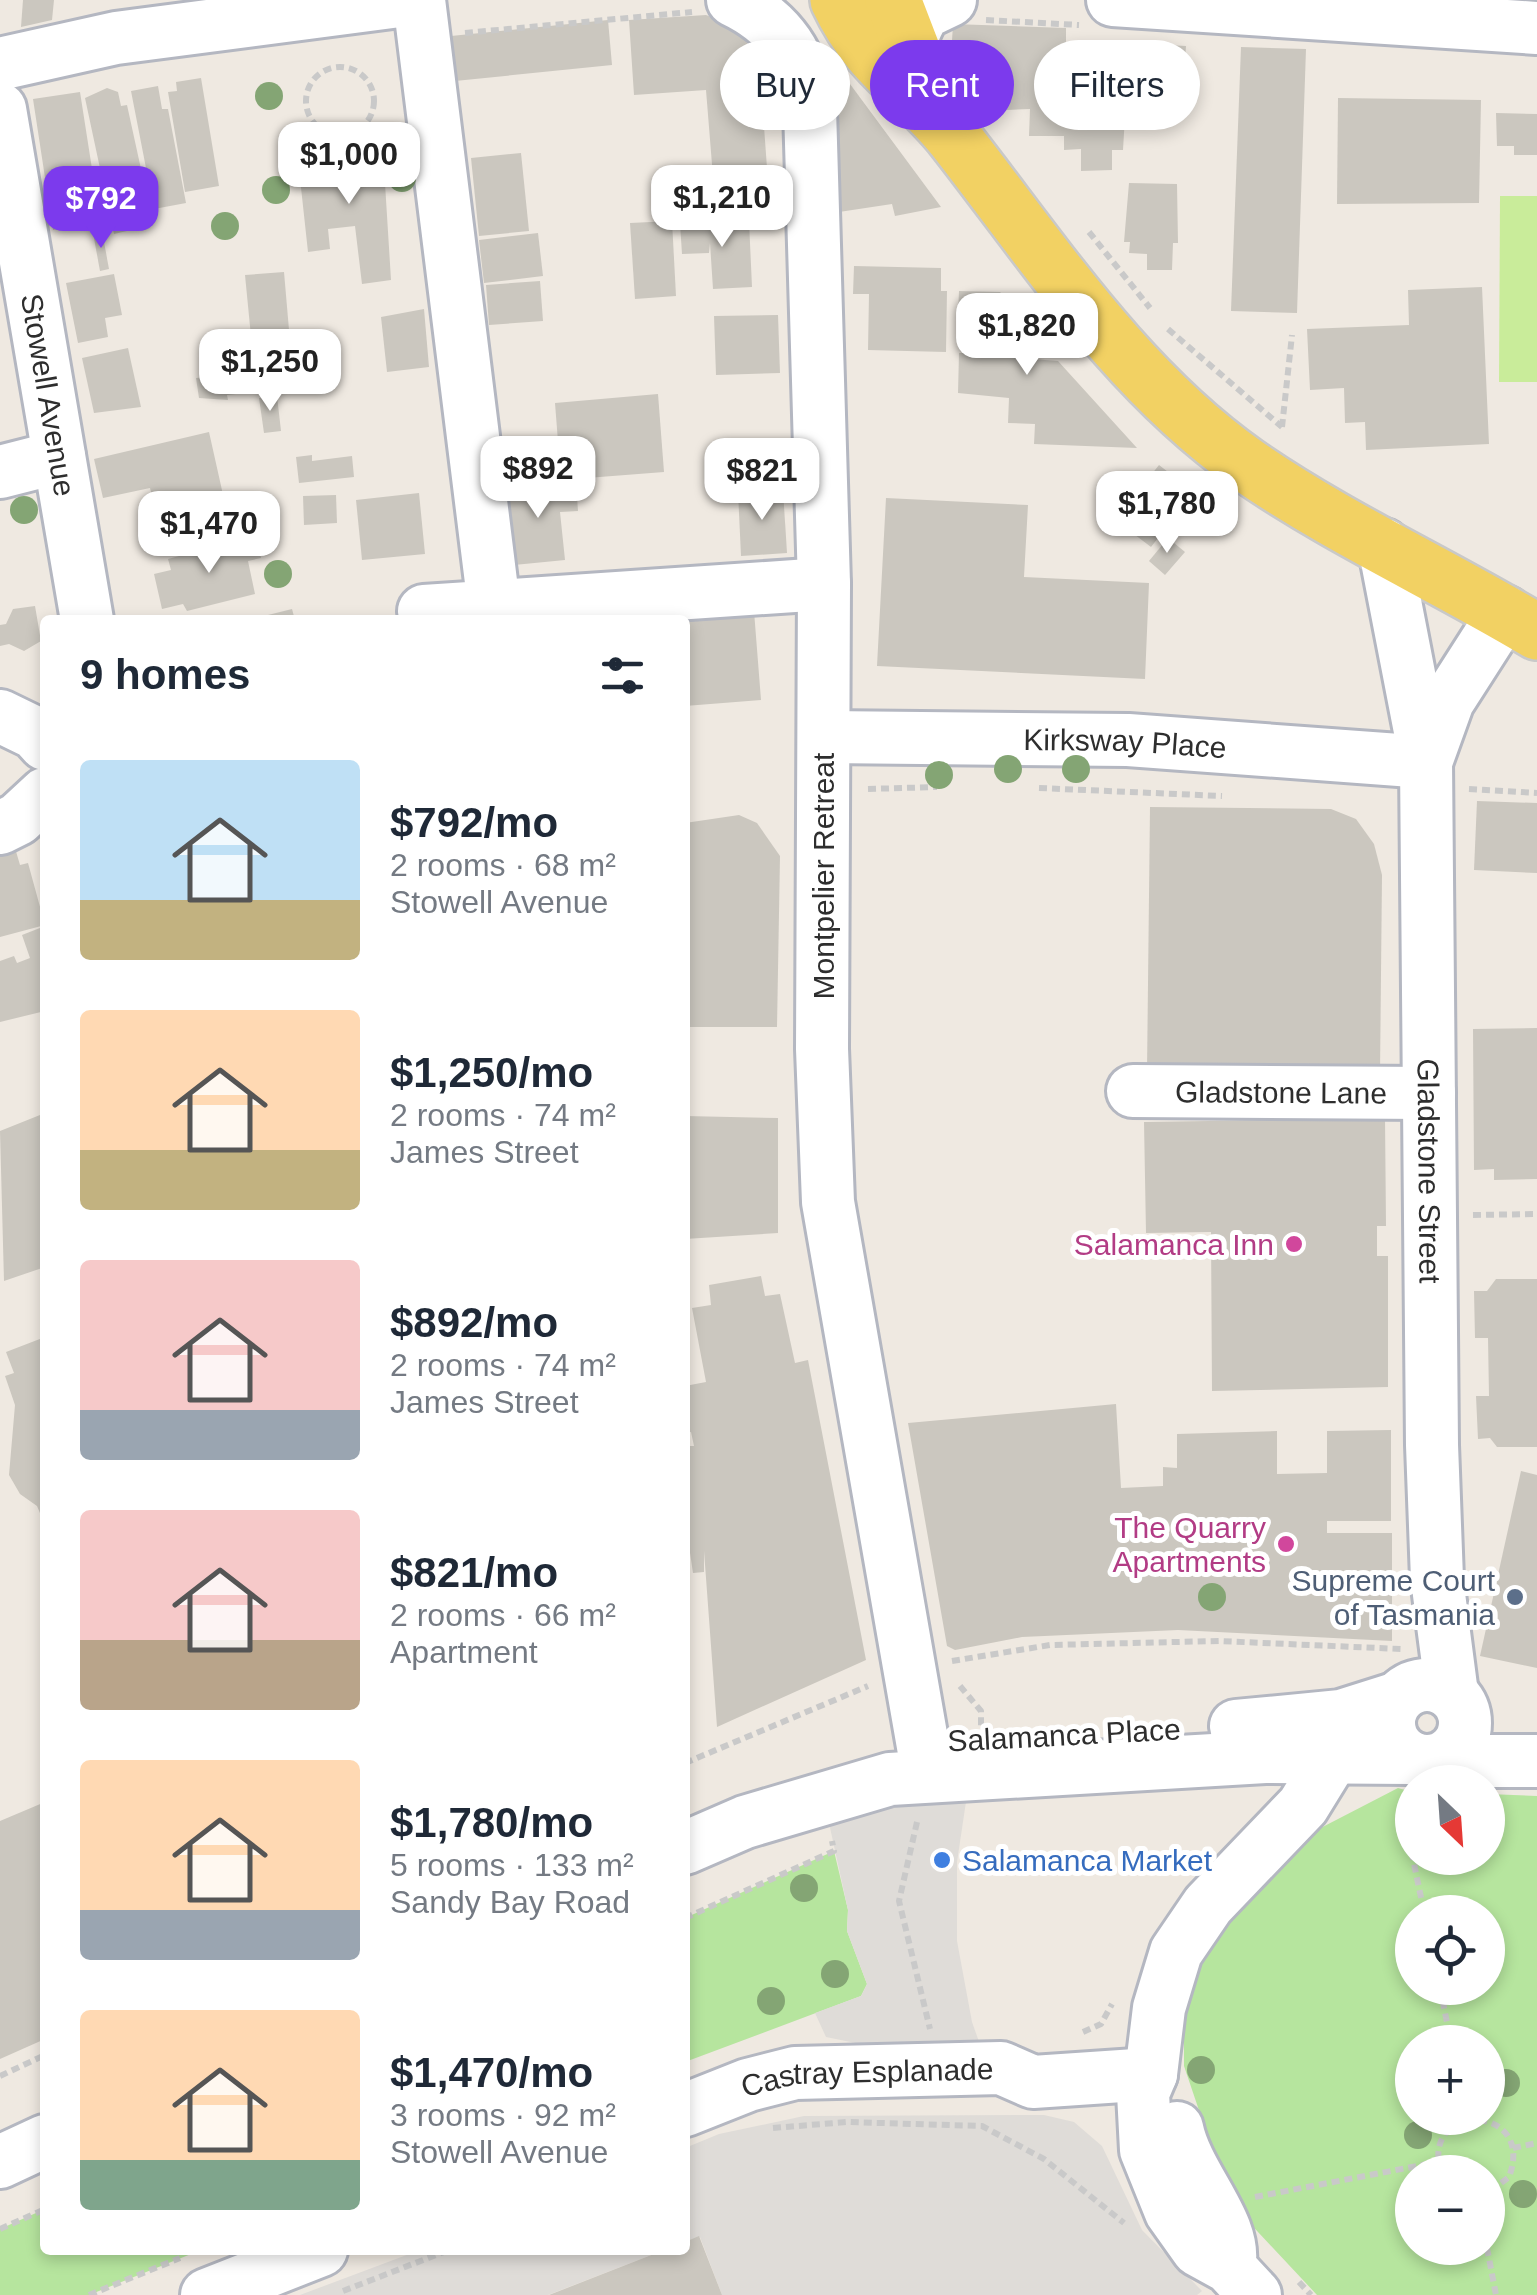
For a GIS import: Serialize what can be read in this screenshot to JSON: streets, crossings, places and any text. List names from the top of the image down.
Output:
{
  "streets": {
    "street": [
      "Stowell Avenue",
      "Kirksway Place",
      "Montpelier Retreat",
      "Gladstone Lane",
      "Gladstone Street",
      "Salamanca Place",
      "Castray Esplanade"
    ]
  },
  "crossings": [
    ["Kirksway Place", "Montpelier Retreat"],
    ["Kirksway Place", "Gladstone Street"],
    ["Montpelier Retreat", "Salamanca Place"],
    ["Gladstone Lane", "Gladstone Street"],
    ["Gladstone Street", "Salamanca Place"]
  ],
  "places": [
    "Salamanca Inn",
    "The Quarry Apartments",
    "Supreme Court of Tasmania",
    "Salamanca Market"
  ],
  "north": "bottom right",
  "page": {
    "chip": ["Buy", "Rent", "Filters"],
    "price": [
      "$1,000",
      "$1,210",
      "$792",
      "$1,820",
      "$1,250",
      "$892",
      "$821",
      "$1,780",
      "$1,470"
    ],
    "heading": "9 homes",
    "list": [
      {
        "name": "$792/mo",
        "note": "2 rooms · 68 m² · Stowell Avenue"
      },
      {
        "name": "$1,250/mo",
        "note": "2 rooms · 74 m² · James Street"
      },
      {
        "name": "$892/mo",
        "note": "2 rooms · 74 m² · James Street"
      },
      {
        "name": "$821/mo",
        "note": "2 rooms · 66 m² · Apartment"
      },
      {
        "name": "$1,780/mo",
        "note": "5 rooms · 133 m² · Sandy Bay Road"
      },
      {
        "name": "$1,470/mo",
        "note": "3 rooms · 92 m² · Stowell Avenue"
      }
    ],
    "map_buttons": ["+", "−"]
  }
}
